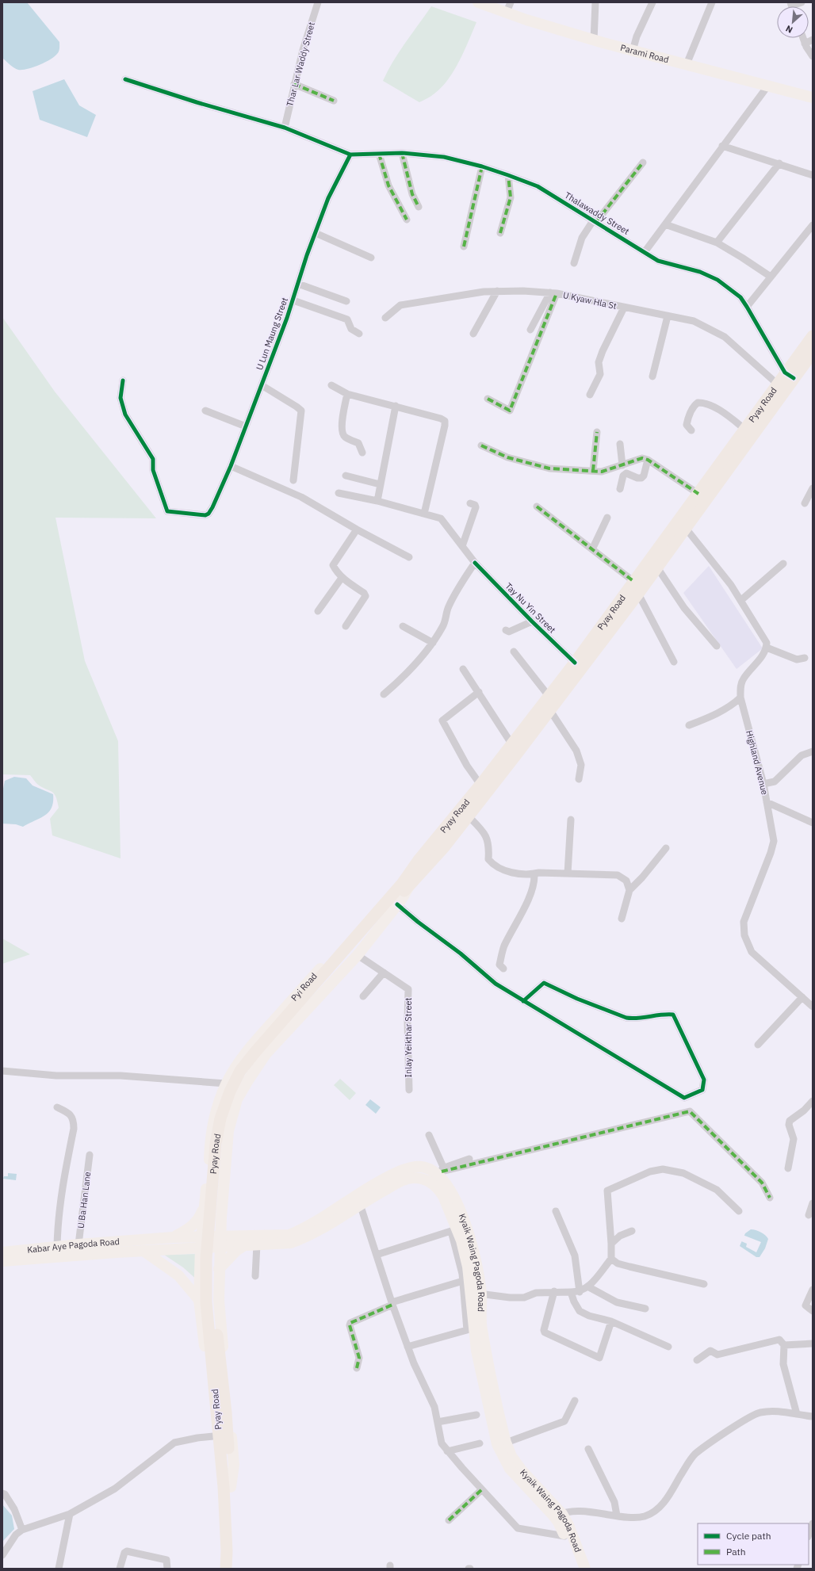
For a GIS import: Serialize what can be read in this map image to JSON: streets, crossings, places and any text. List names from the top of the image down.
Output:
{
  "streets": {
    "highway": ["Pyay Road"],
    "main road": [
      "Parami Road",
      "Pyi Road",
      "Kabar Aye Pagoda Road",
      "Kyaik Waing Pagoda Road"
    ],
    "street": [
      "Thar Lar Waddy Street",
      "Thalawaddy Street",
      "U Kyaw Hla St",
      "U Lun Maung Street",
      "Tay Nu Yin Street",
      "Highland Avenue",
      "Inlay Yeikthar Street",
      "U Ba Han Lane"
    ]
  },
  "crossings": [
    ["Thalawaddy Street", "U Lun Maung Street"],
    ["Thalawaddy Street", "Pyay Road"],
    ["U Kyaw Hla St", "Pyay Road"],
    ["Pyay Road", "Tay Nu Yin Street"],
    ["Pyay Road", "Pyi Road"],
    ["Pyay Road", "Kabar Aye Pagoda Road"],
    ["Pyi Road", "Inlay Yeikthar Street"],
    ["U Ba Han Lane", "Kabar Aye Pagoda Road"]
  ],
  "legend": ["Cycle path", "Path"],
  "north": "bottom left"
}
